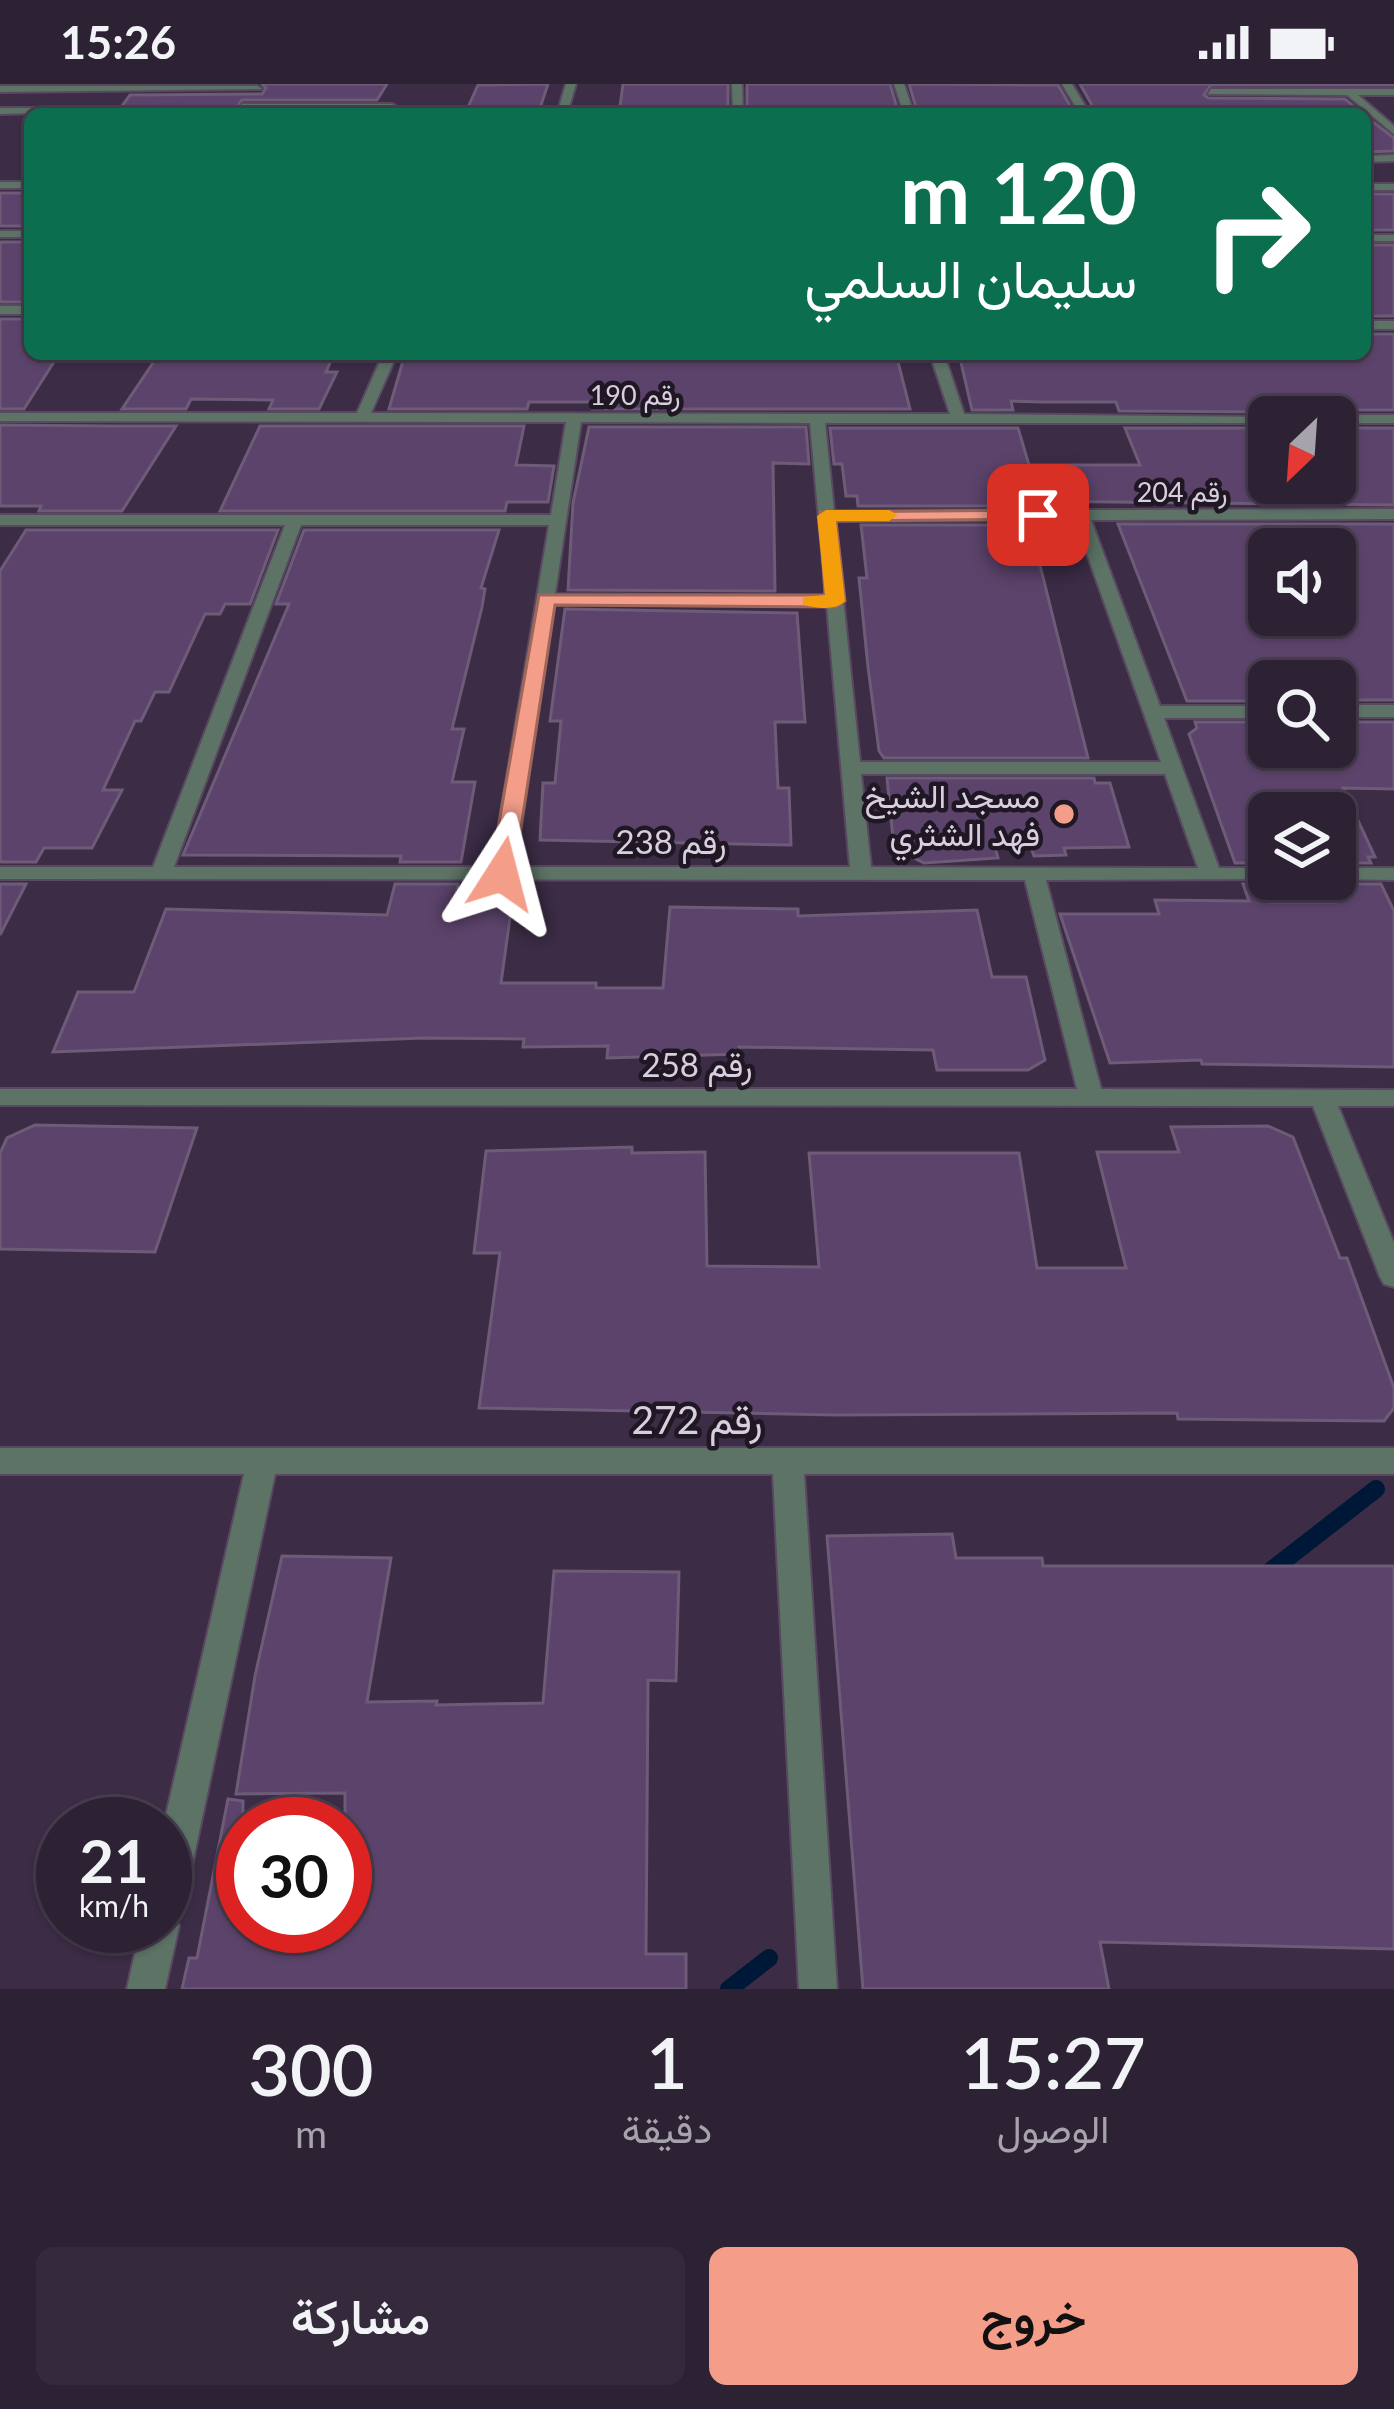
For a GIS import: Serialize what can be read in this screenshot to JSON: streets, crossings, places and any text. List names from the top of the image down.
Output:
{
  "streets": {
    "street": [
      "رقم 190",
      "رقم 204",
      "رقم 238",
      "رقم 258",
      "رقم 272"
    ]
  },
  "places": ["مسجد الشيخ فهد الشثري"],
  "north": "bottom left",
  "page": {
    "status": "15:26",
    "turn": ["120 m", "سليمان السلمي"],
    "speed": "21 km/h",
    "limit": "30",
    "eta": [
      "15:27",
      "الوصول",
      "1",
      "دقيقة",
      "300",
      "m"
    ],
    "buttons": ["خروج", "مشاركة"]
  }
}
